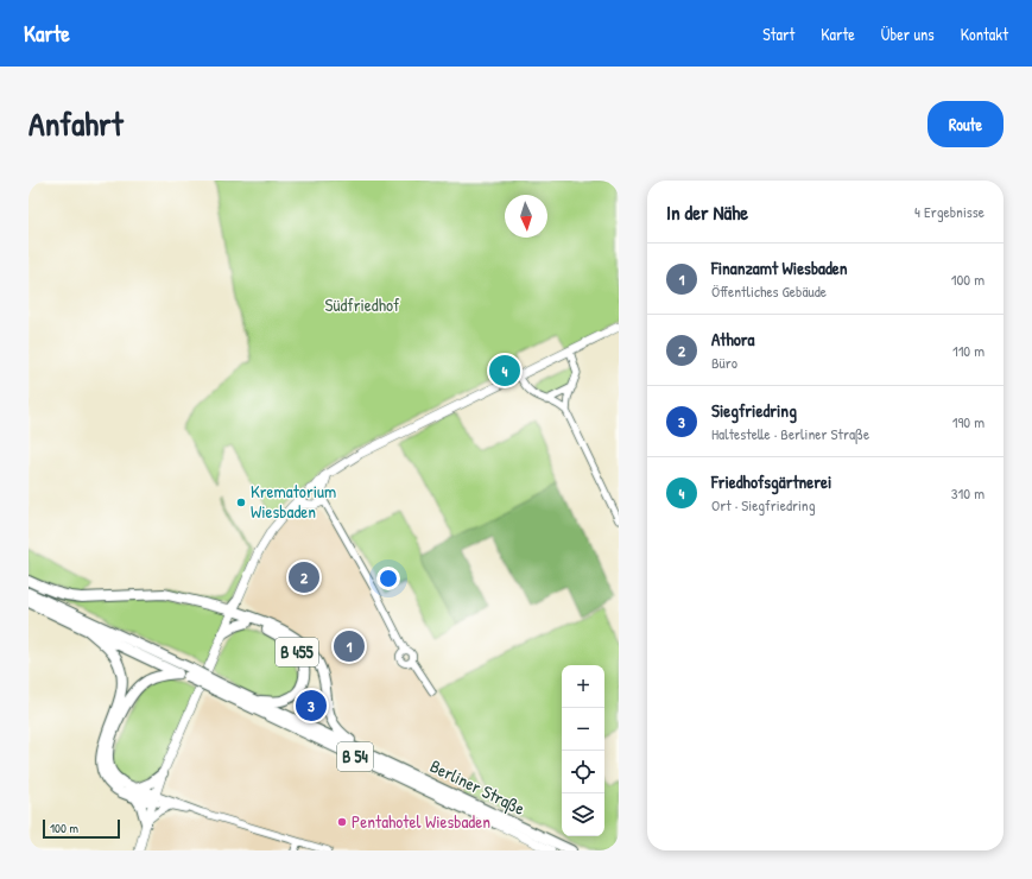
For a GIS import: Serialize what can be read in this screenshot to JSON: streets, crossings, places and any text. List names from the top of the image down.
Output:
{
  "streets": {
    "highway": ["B 455", "B 54", "Berliner Straße"]
  },
  "crossings": [
    ["B 455", "B 54"],
    ["B 455", "Berliner Straße"],
    ["B 54", "Berliner Straße"]
  ],
  "parks": ["Südfriedhof"],
  "places": ["Krematorium Wiesbaden", "Pentahotel Wiesbaden"],
  "scale_bar": "100 m",
  "north": "bottom",
  "page": {
    "header": "Karte",
    "nav": [
      "Start",
      "Karte",
      "Über uns",
      "Kontakt"
    ],
    "title": "Anfahrt",
    "buttons": "Route",
    "heading": ["In der Nähe", "4 Ergebnisse"],
    "list": [
      {
        "mark": "1",
        "name": "Finanzamt Wiesbaden",
        "note": "Öffentliches Gebäude",
        "value": "100 m"
      },
      {
        "mark": "2",
        "name": "Athora",
        "note": "Büro",
        "value": "110 m"
      },
      {
        "mark": "3",
        "name": "Siegfriedring",
        "note": "Haltestelle · Berliner Straße",
        "value": "190 m"
      },
      {
        "mark": "4",
        "name": "Friedhofsgärtnerei",
        "note": "Ort · Siegfriedring",
        "value": "310 m"
      }
    ],
    "pins": [
      "4",
      "2",
      "1",
      "3"
    ],
    "map_buttons": ["+", "−"],
    "scale": "100 m"
  }
}
